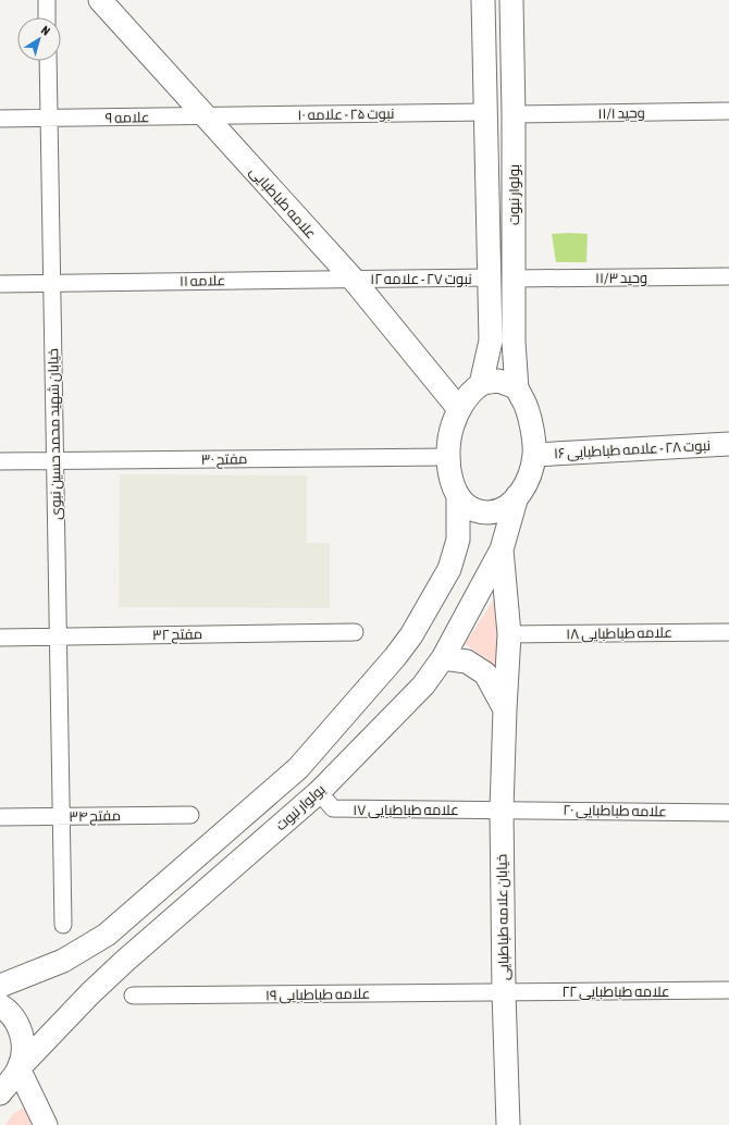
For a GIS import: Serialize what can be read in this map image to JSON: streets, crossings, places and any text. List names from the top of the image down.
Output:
{
  "streets": {
    "main road": [
      "بولوار نبوت",
      "علامه طباطبایی",
      "نبوت ۲۸ - علامه طباطبایی ۱۶",
      "خیابان علامه طباطبایی"
    ],
    "street": [
      "وحید ۱۱/۱",
      "نبوت ۲۵ - علامه ۱۰",
      "علامه ۹",
      "وحید ۱۱/۳",
      "نبوت ۲۷ - علامه ۱۲",
      "علامه ۱۱",
      "خیابان شهید محمد حسین نبوی",
      "مفتح ۳۰",
      "علامه طباطبایی ۱۸",
      "مفتح ۳۲",
      "علامه طباطبایی ۱۷",
      "علامه طباطبایی ۲۰",
      "مفتح ۳۴",
      "علامه طباطبایی ۲۲",
      "علامه طباطبایی ۱۹"
    ]
  },
  "crossings": [
    ["وحید ۱۱/۱", "بولوار نبوت"],
    ["نبوت ۲۵ - علامه ۱۰", "علامه ۹"],
    ["نبوت ۲۵ - علامه ۱۰", "بولوار نبوت"],
    ["نبوت ۲۵ - علامه ۱۰", "علامه طباطبایی"],
    ["علامه ۹", "علامه طباطبایی"],
    ["علامه ۹", "خیابان شهید محمد حسین نبوی"],
    ["بولوار نبوت", "علامه طباطبایی"],
    ["بولوار نبوت", "وحید ۱۱/۳"],
    ["بولوار نبوت", "نبوت ۲۷ - علامه ۱۲"],
    ["بولوار نبوت", "نبوت ۲۸ - علامه طباطبایی ۱۶"],
    ["بولوار نبوت", "مفتح ۳۰"],
    ["بولوار نبوت", "علامه طباطبایی ۱۷"],
    ["بولوار نبوت", "خیابان علامه طباطبایی"],
    ["علامه طباطبایی", "نبوت ۲۷ - علامه ۱۲"],
    ["علامه طباطبایی", "علامه ۱۱"],
    ["علامه طباطبایی", "نبوت ۲۸ - علامه طباطبایی ۱۶"],
    ["علامه طباطبایی", "مفتح ۳۰"],
    ["نبوت ۲۷ - علامه ۱۲", "علامه ۱۱"],
    ["علامه ۱۱", "خیابان شهید محمد حسین نبوی"],
    ["خیابان شهید محمد حسین نبوی", "مفتح ۳۰"],
    ["خیابان شهید محمد حسین نبوی", "مفتح ۳۲"],
    ["خیابان شهید محمد حسین نبوی", "مفتح ۳۴"],
    ["نبوت ۲۸ - علامه طباطبایی ۱۶", "مفتح ۳۰"],
    ["علامه طباطبایی ۱۸", "خیابان علامه طباطبایی"],
    ["علامه طباطبایی ۱۷", "علامه طباطبایی ۲۰"],
    ["علامه طباطبایی ۱۷", "خیابان علامه طباطبایی"],
    ["علامه طباطبایی ۲۰", "خیابان علامه طباطبایی"],
    ["خیابان علامه طباطبایی", "علامه طباطبایی ۲۲"],
    ["خیابان علامه طباطبایی", "علامه طباطبایی ۱۹"],
    ["علامه طباطبایی ۲۲", "علامه طباطبایی ۱۹"]
  ],
  "north": "top right"
}
